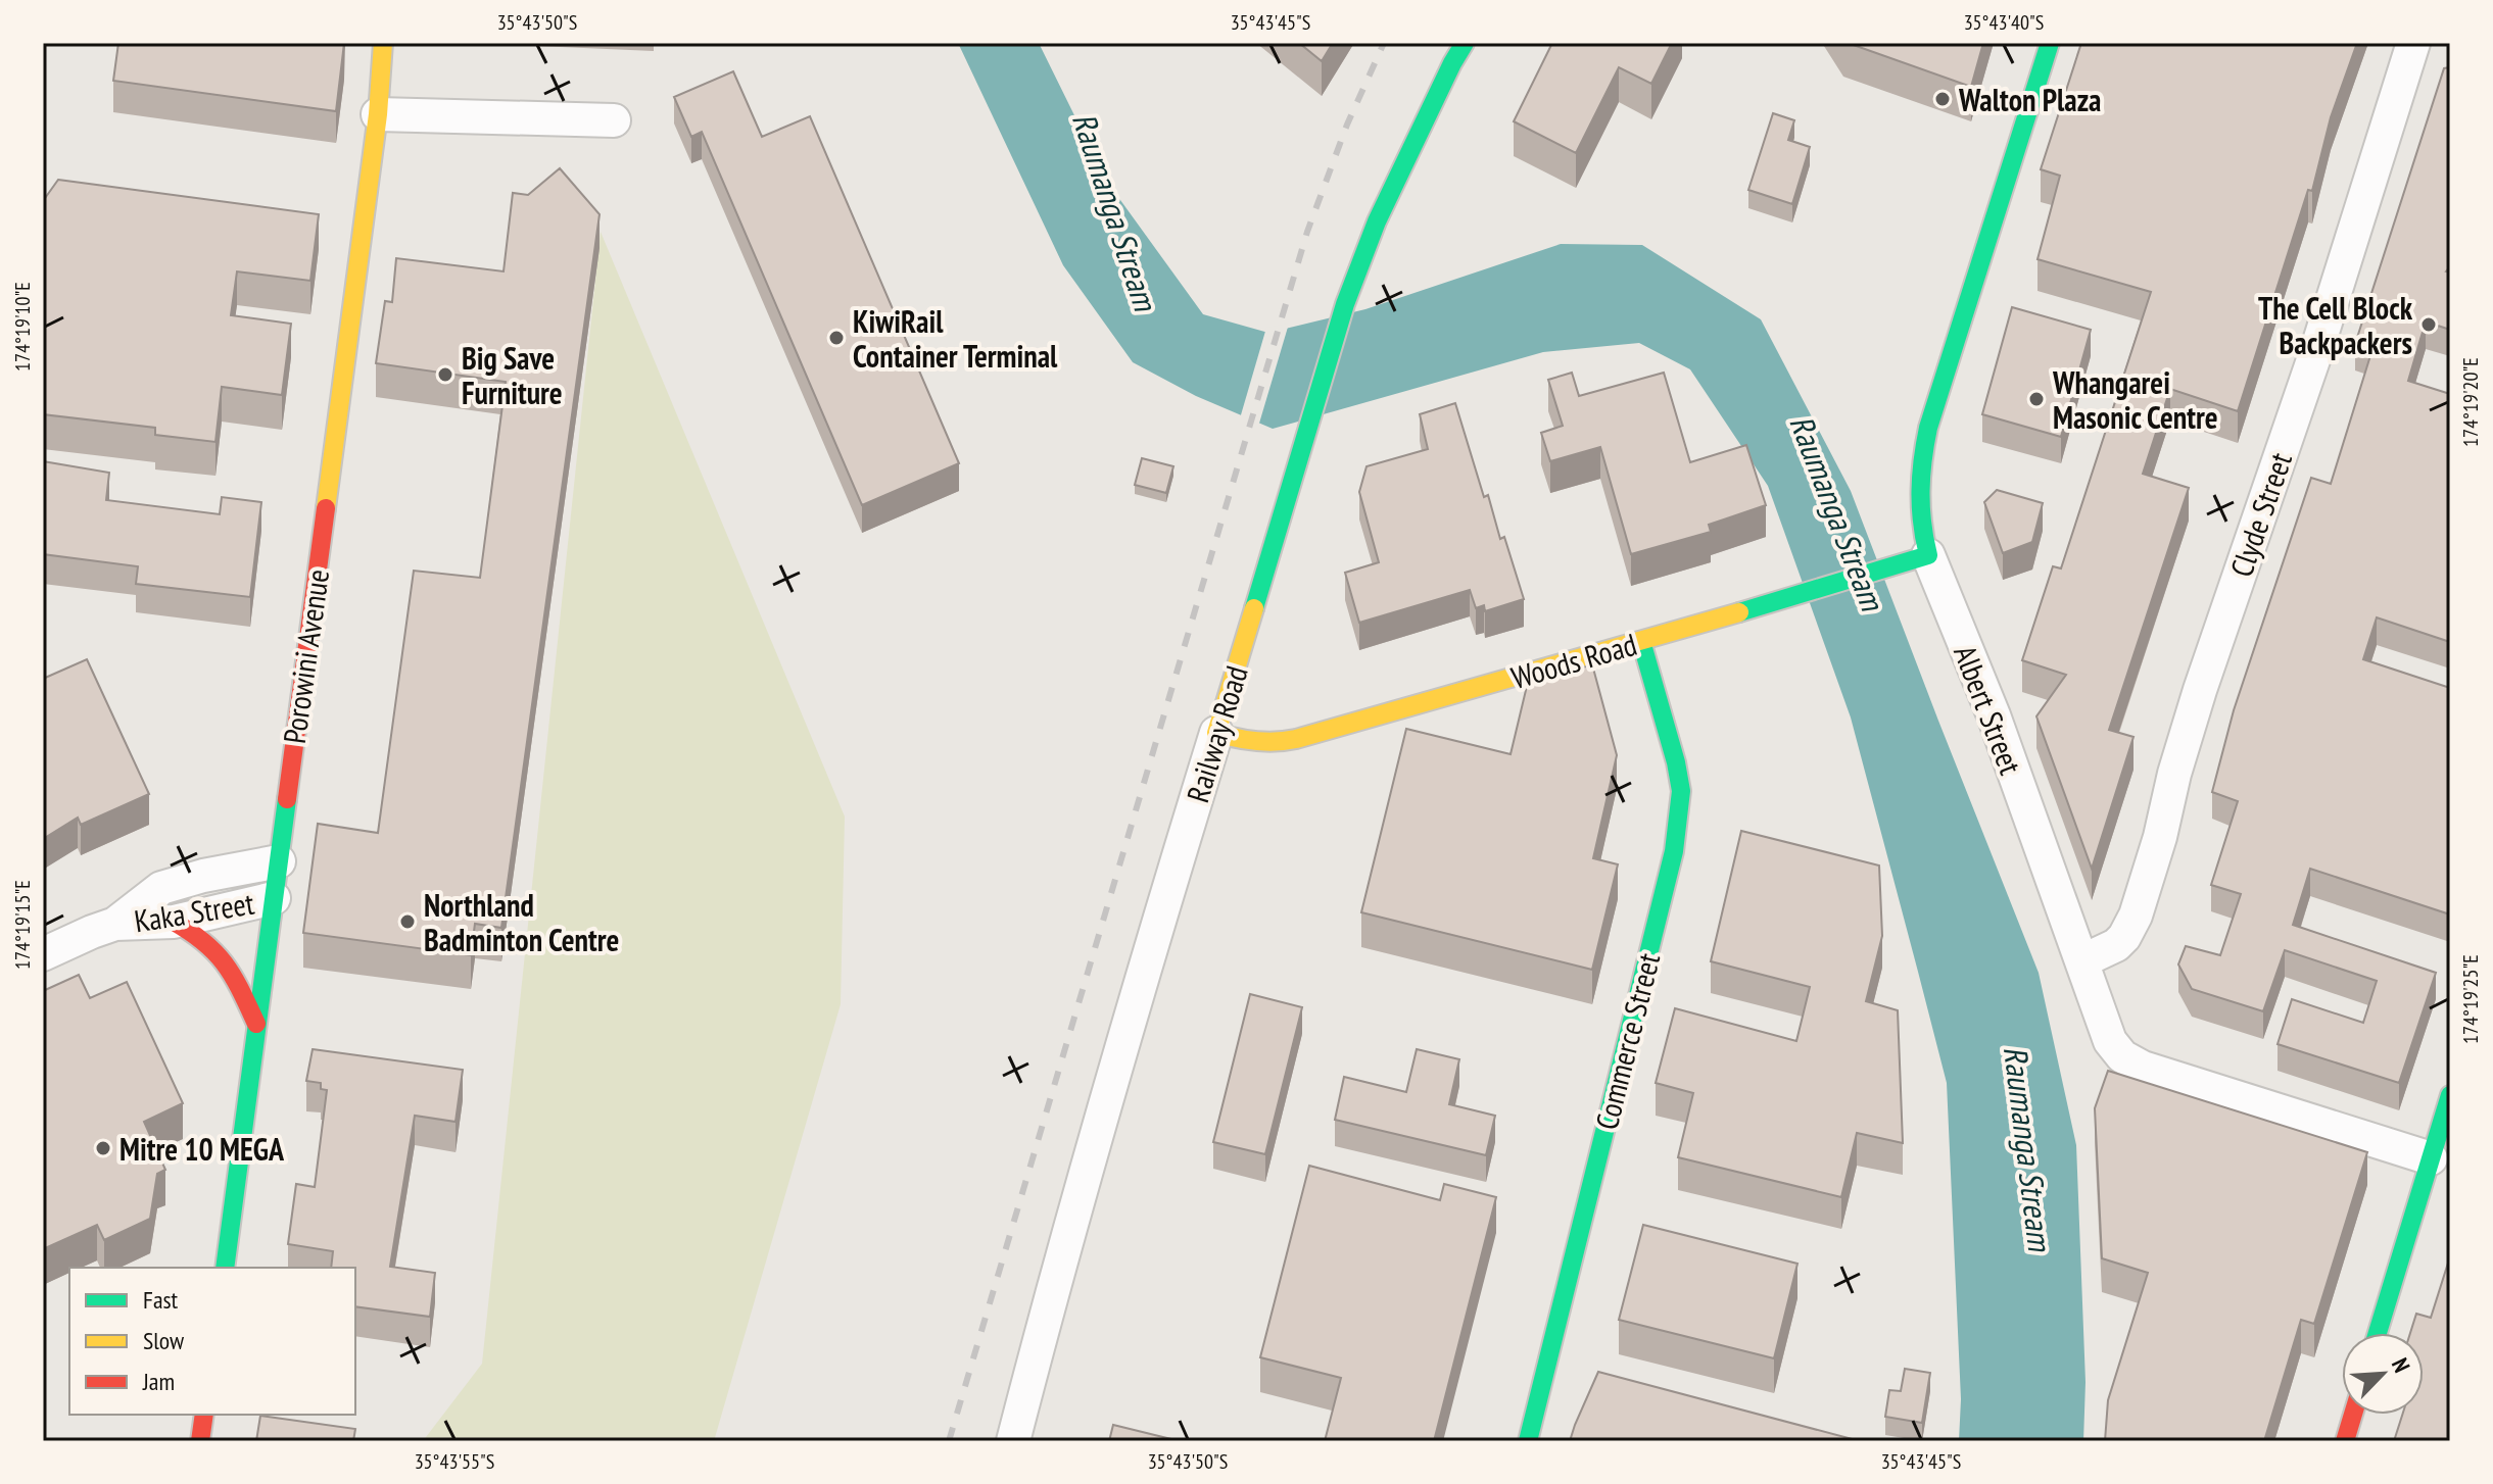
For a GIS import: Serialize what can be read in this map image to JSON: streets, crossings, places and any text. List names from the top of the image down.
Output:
{
  "streets": {
    "street": [
      "Clyde Street",
      "Porowini Avenue",
      "Woods Road",
      "Albert Street",
      "Railway Road",
      "Kaka Street",
      "Commerce Street"
    ]
  },
  "crossings": [
    ["Clyde Street", "Albert Street"],
    ["Porowini Avenue", "Kaka Street"],
    ["Woods Road", "Albert Street"],
    ["Woods Road", "Railway Road"],
    ["Woods Road", "Commerce Street"]
  ],
  "water": ["Raumanga Stream"],
  "places": [
    "Walton Plaza",
    "The Cell Block Backpackers",
    "KiwiRail Container Terminal",
    "Big Save Furniture",
    "Whangarei Masonic Centre",
    "Northland Badminton Centre",
    "Mitre 10 MEGA"
  ],
  "legend": ["Fast", "Slow", "Jam"],
  "north": "top right",
  "coordinates": [
    "35°43'50\"S",
    "35°43'45\"S",
    "35°43'40\"S",
    "174°19'10\"E",
    "174°19'20\"E",
    "174°19'15\"E",
    "174°19'25\"E",
    "35°43'55\"S"
  ]
}
